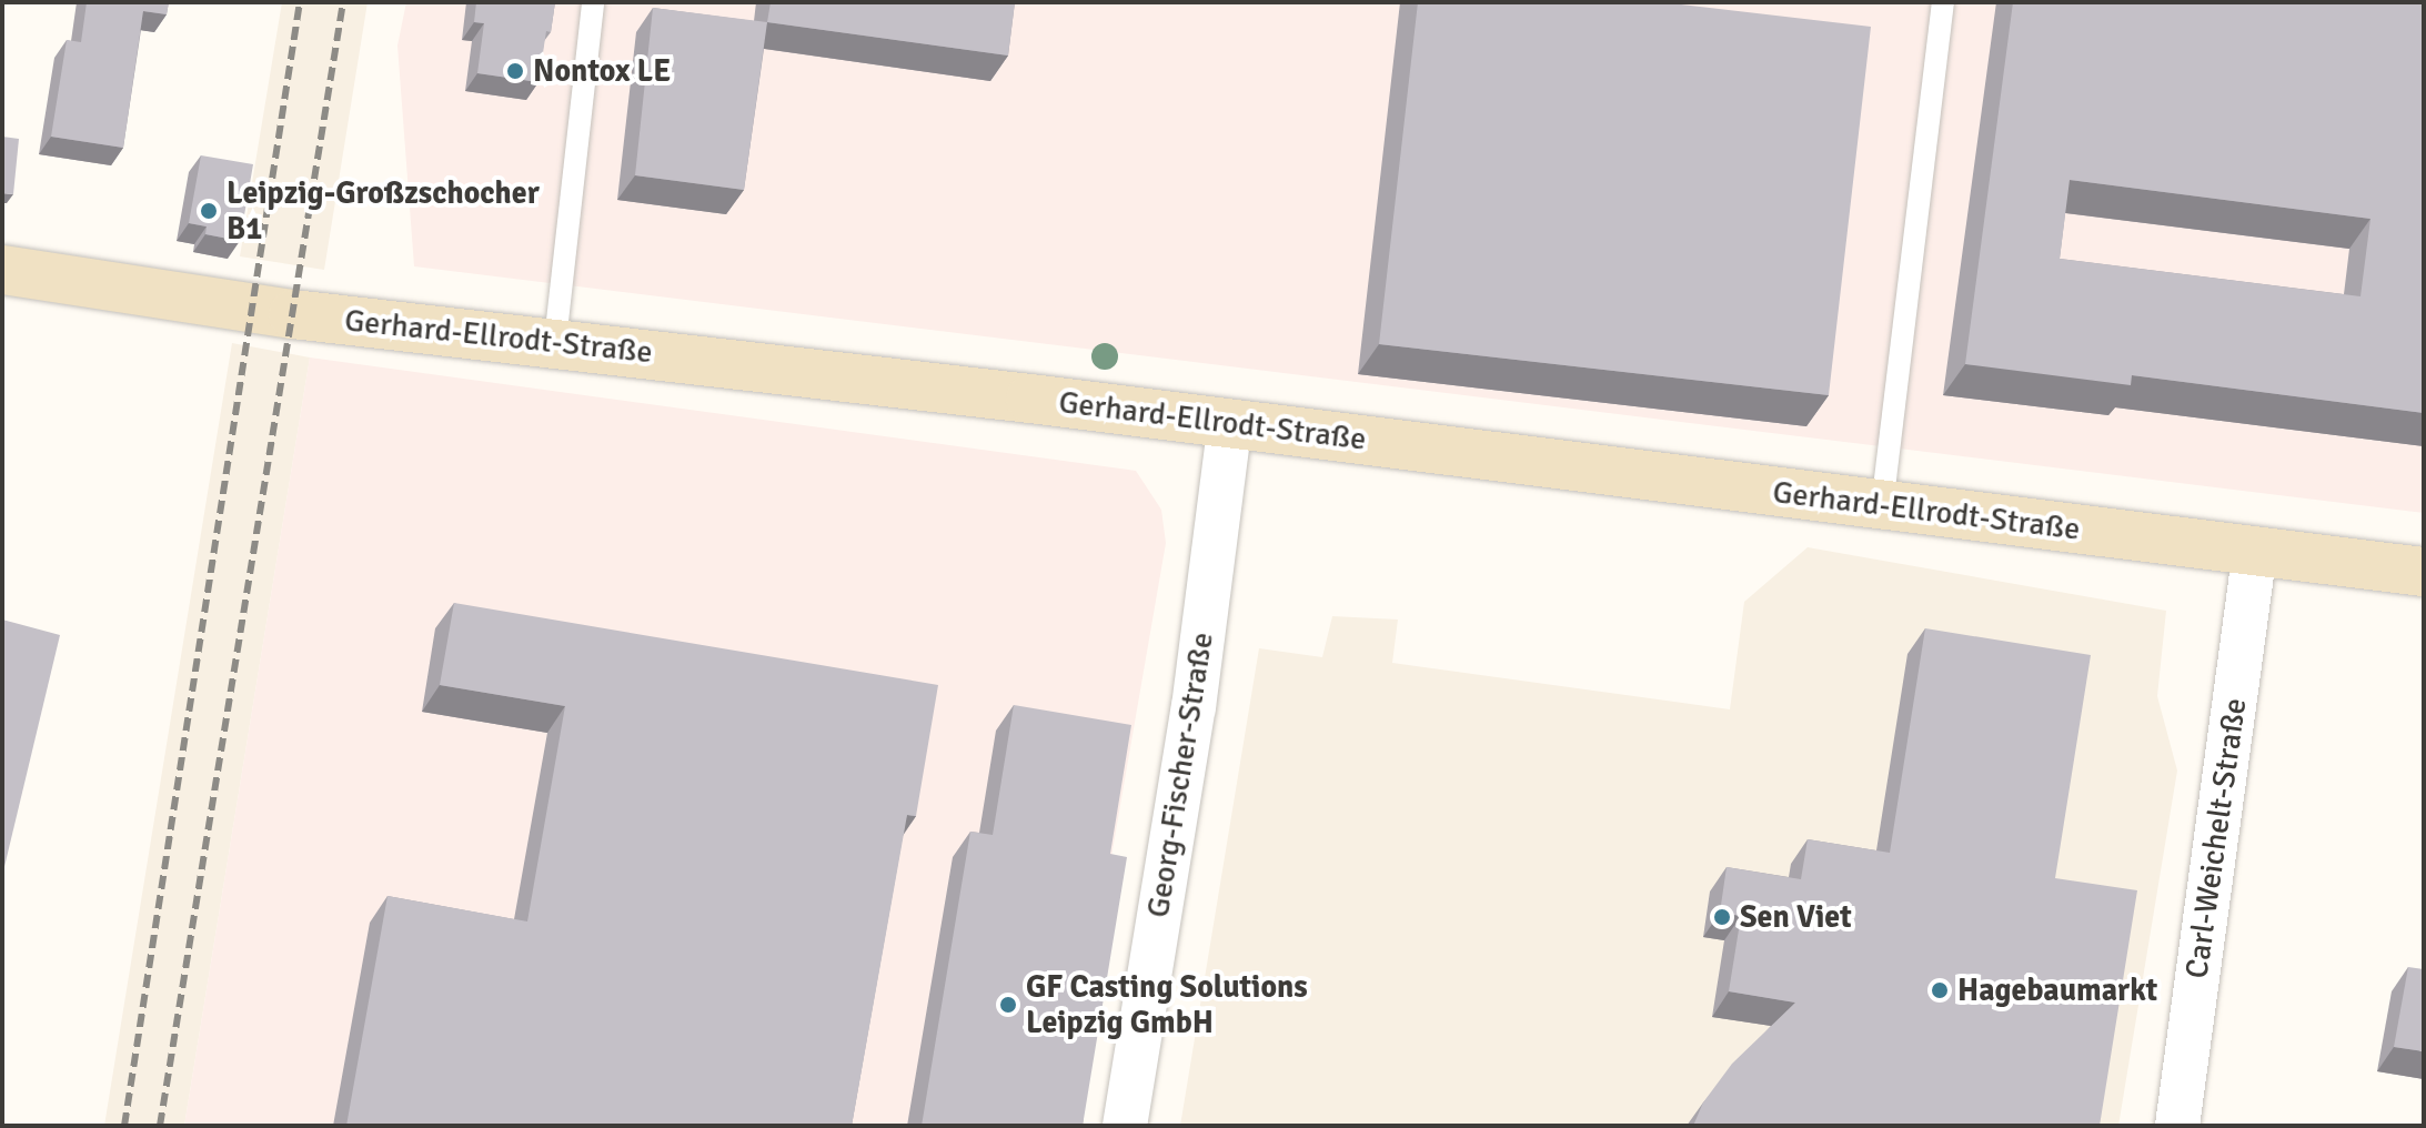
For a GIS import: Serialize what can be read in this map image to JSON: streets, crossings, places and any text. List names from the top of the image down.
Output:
{
  "streets": {
    "main road": ["Gerhard-Ellrodt-Straße"],
    "street": ["Georg-Fischer-Straße", "Carl-Weichelt-Straße"]
  },
  "crossings": [
    ["Gerhard-Ellrodt-Straße", "Georg-Fischer-Straße"],
    ["Gerhard-Ellrodt-Straße", "Carl-Weichelt-Straße"]
  ],
  "places": [
    "Nontox LE",
    "Leipzig-Großzschocher B1",
    "Sen Viet",
    "Hagebaumarkt",
    "GF Casting Solutions Leipzig GmbH"
  ]
}
